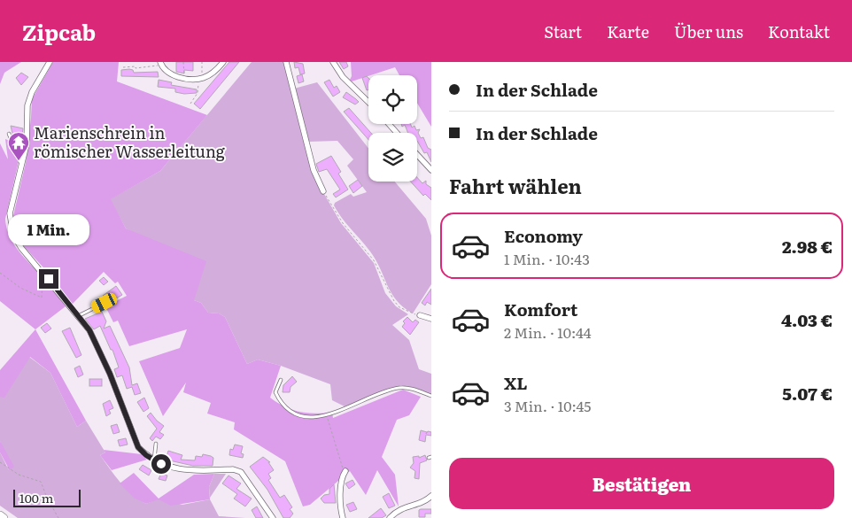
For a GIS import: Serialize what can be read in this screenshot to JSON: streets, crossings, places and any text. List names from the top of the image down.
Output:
{
  "places": {
    "temple": ["Marienschrein in römischer Wasserleitung"]
  },
  "scale_bar": "100 m",
  "page": {
    "header": "Zipcab",
    "nav": [
      "Start",
      "Karte",
      "Über uns",
      "Kontakt"
    ],
    "banner": ["In der Schlade", "In der Schlade"],
    "heading": "Fahrt wählen",
    "list": [
      {
        "name": "Economy",
        "note": "1 Min. · 10:43",
        "value": "2.98 €"
      },
      {
        "name": "Komfort",
        "note": "2 Min. · 10:44",
        "value": "4.03 €"
      },
      {
        "name": "XL",
        "note": "3 Min. · 10:45",
        "value": "5.07 €"
      }
    ],
    "bubble": "1 Min.",
    "buttons": "Bestätigen",
    "scale": "100 m"
  }
}
